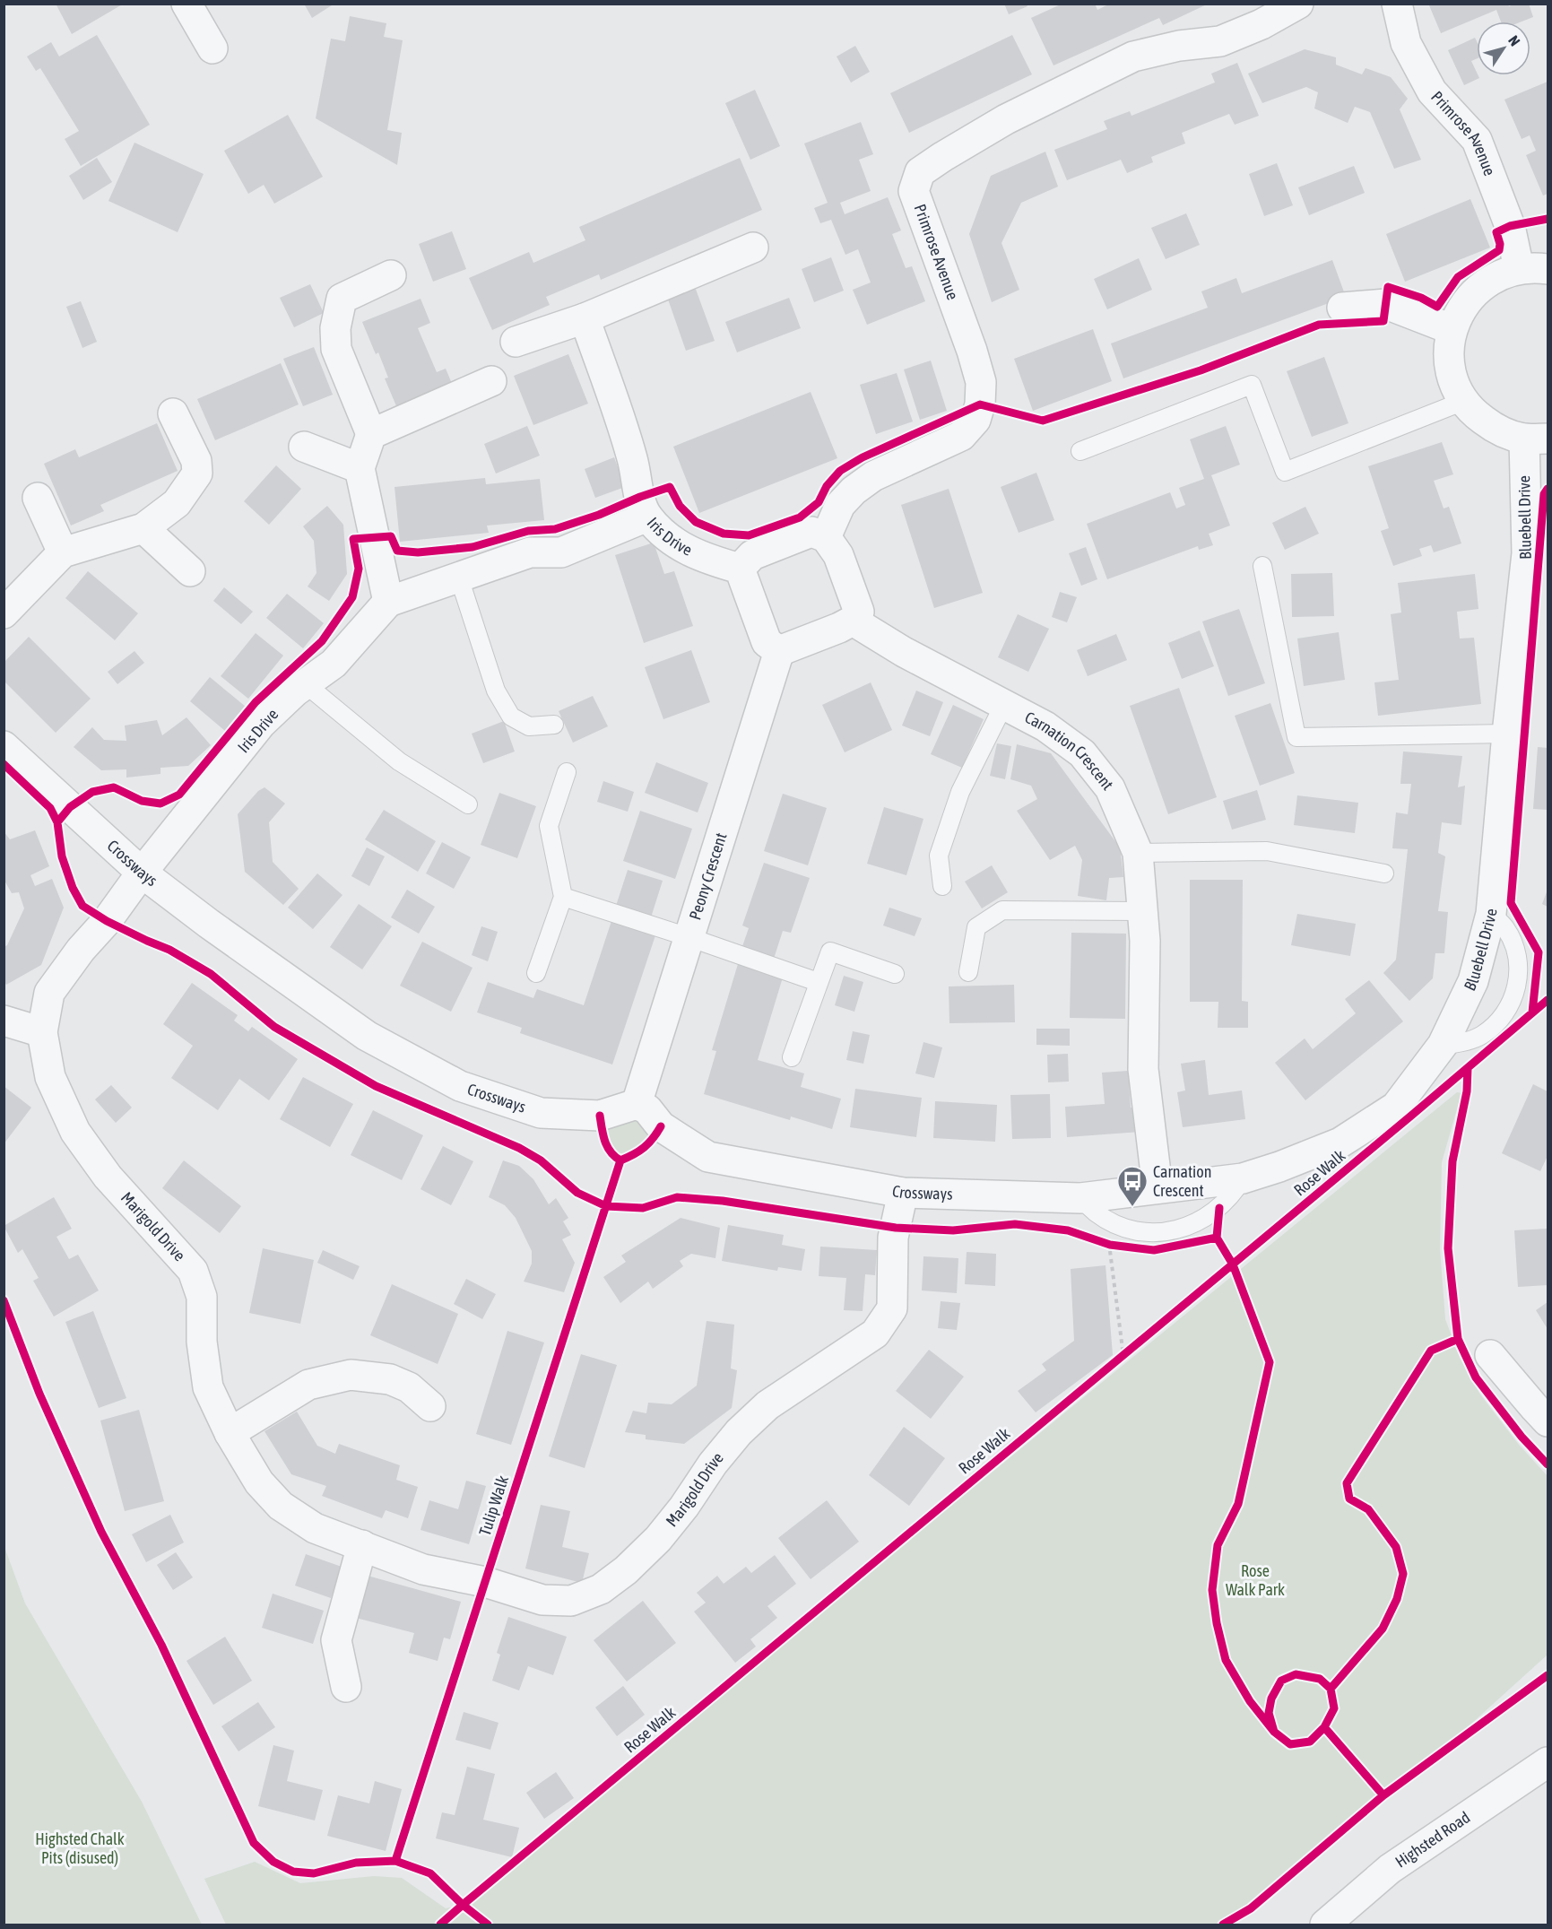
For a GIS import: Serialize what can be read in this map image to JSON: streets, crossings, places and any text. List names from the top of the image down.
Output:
{
  "streets": {
    "street": [
      "Primrose Avenue",
      "Bluebell Drive",
      "Iris Drive",
      "Carnation Crescent",
      "Crossways",
      "Peony Crescent",
      "Marigold Drive",
      "Highsted Road"
    ],
    "cycle path": ["Rose Walk", "Tulip Walk"]
  },
  "crossings": [
    ["Primrose Avenue", "Bluebell Drive"],
    ["Primrose Avenue", "Iris Drive"],
    ["Primrose Avenue", "Carnation Crescent"],
    ["Primrose Avenue", "Peony Crescent"],
    ["Bluebell Drive", "Carnation Crescent"],
    ["Bluebell Drive", "Crossways"],
    ["Iris Drive", "Carnation Crescent"],
    ["Iris Drive", "Crossways"],
    ["Iris Drive", "Peony Crescent"],
    ["Iris Drive", "Marigold Drive"],
    ["Carnation Crescent", "Peony Crescent"],
    ["Crossways", "Peony Crescent"],
    ["Crossways", "Marigold Drive"]
  ],
  "parks": ["Rose Walk Park", "Highsted Chalk Pits (disused)"],
  "places": {
    "bus stop": ["Carnation Crescent"]
  },
  "north": "top right"
}
